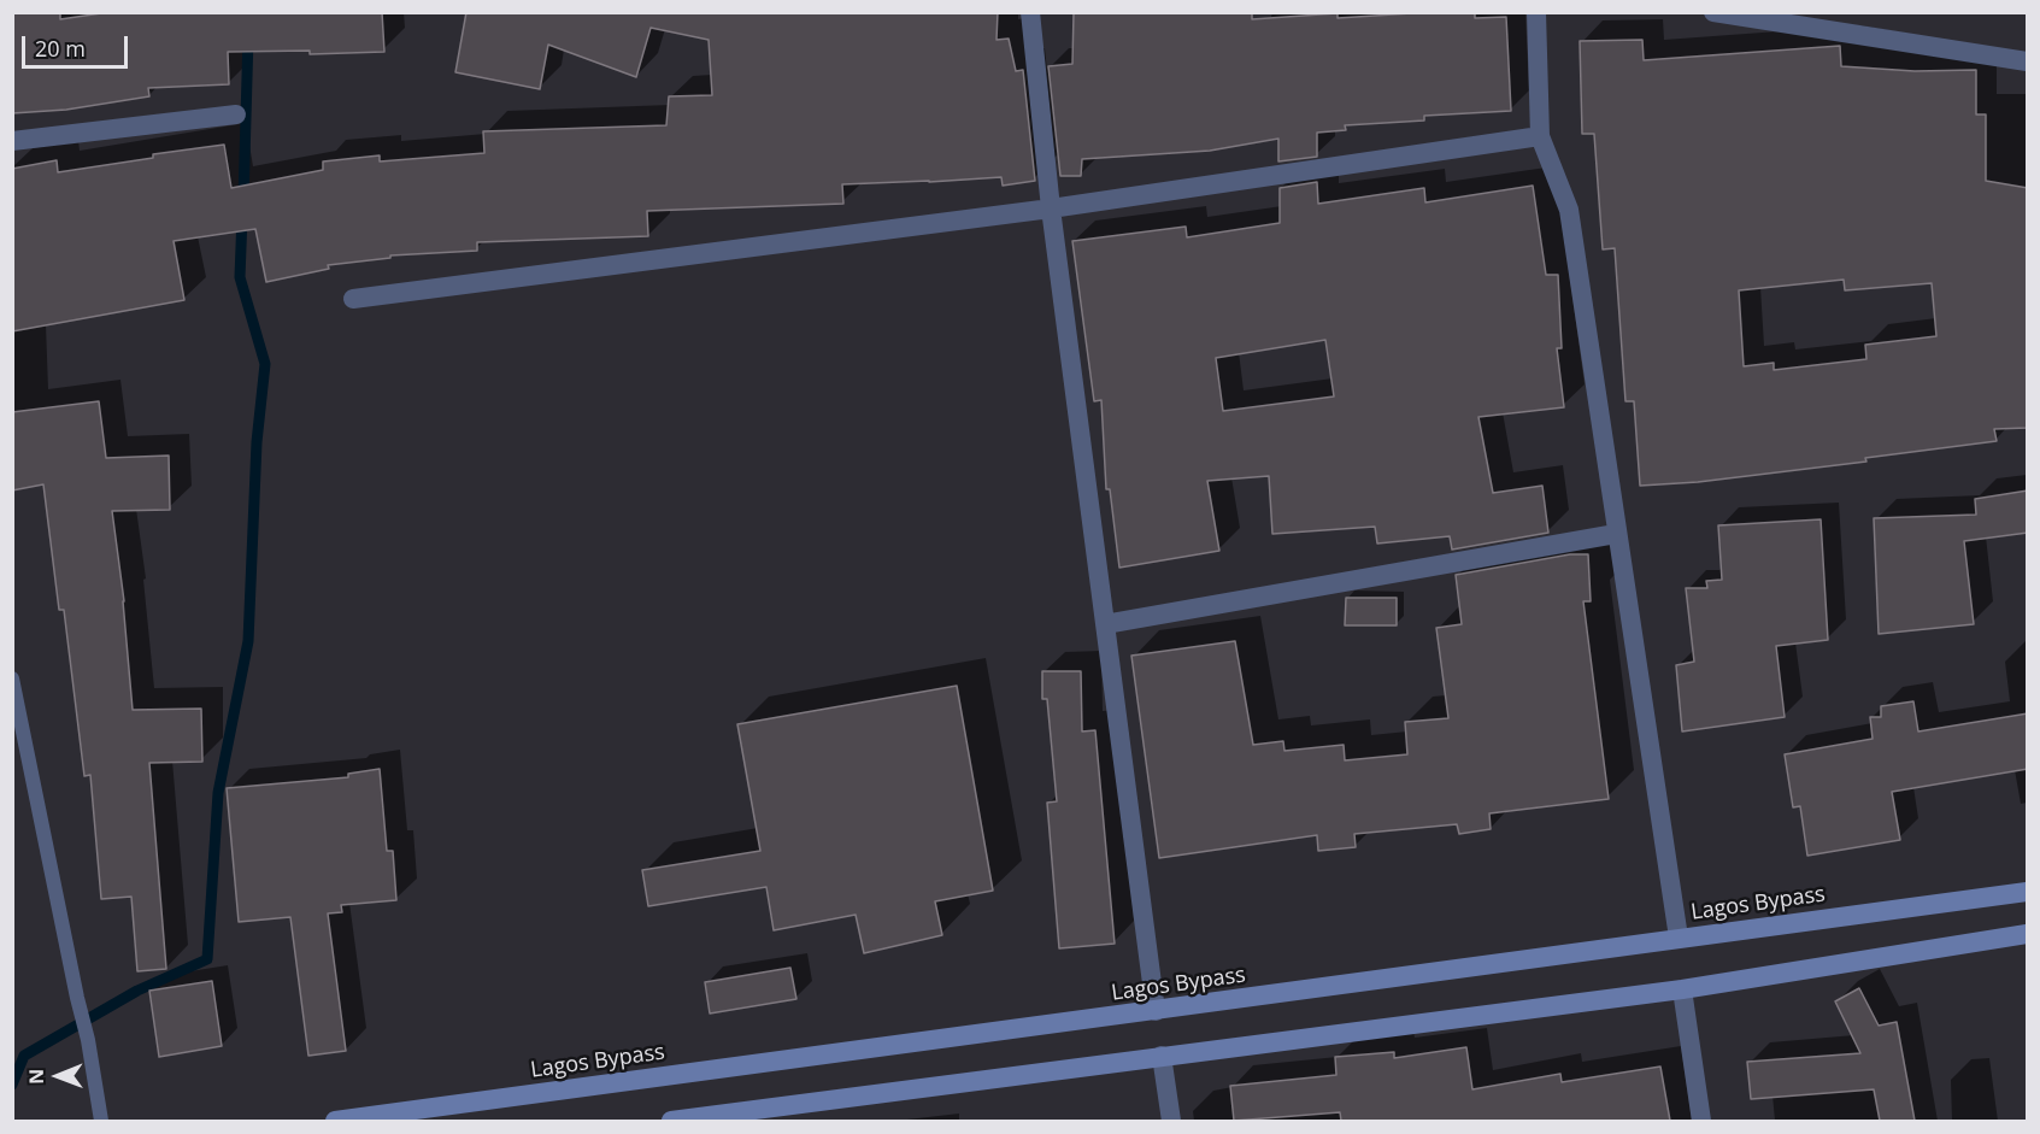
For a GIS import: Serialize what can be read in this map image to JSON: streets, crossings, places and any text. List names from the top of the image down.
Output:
{
  "streets": {
    "main road": ["Lagos Bypass"]
  },
  "scale_bar": "20 m",
  "north": "left"
}
